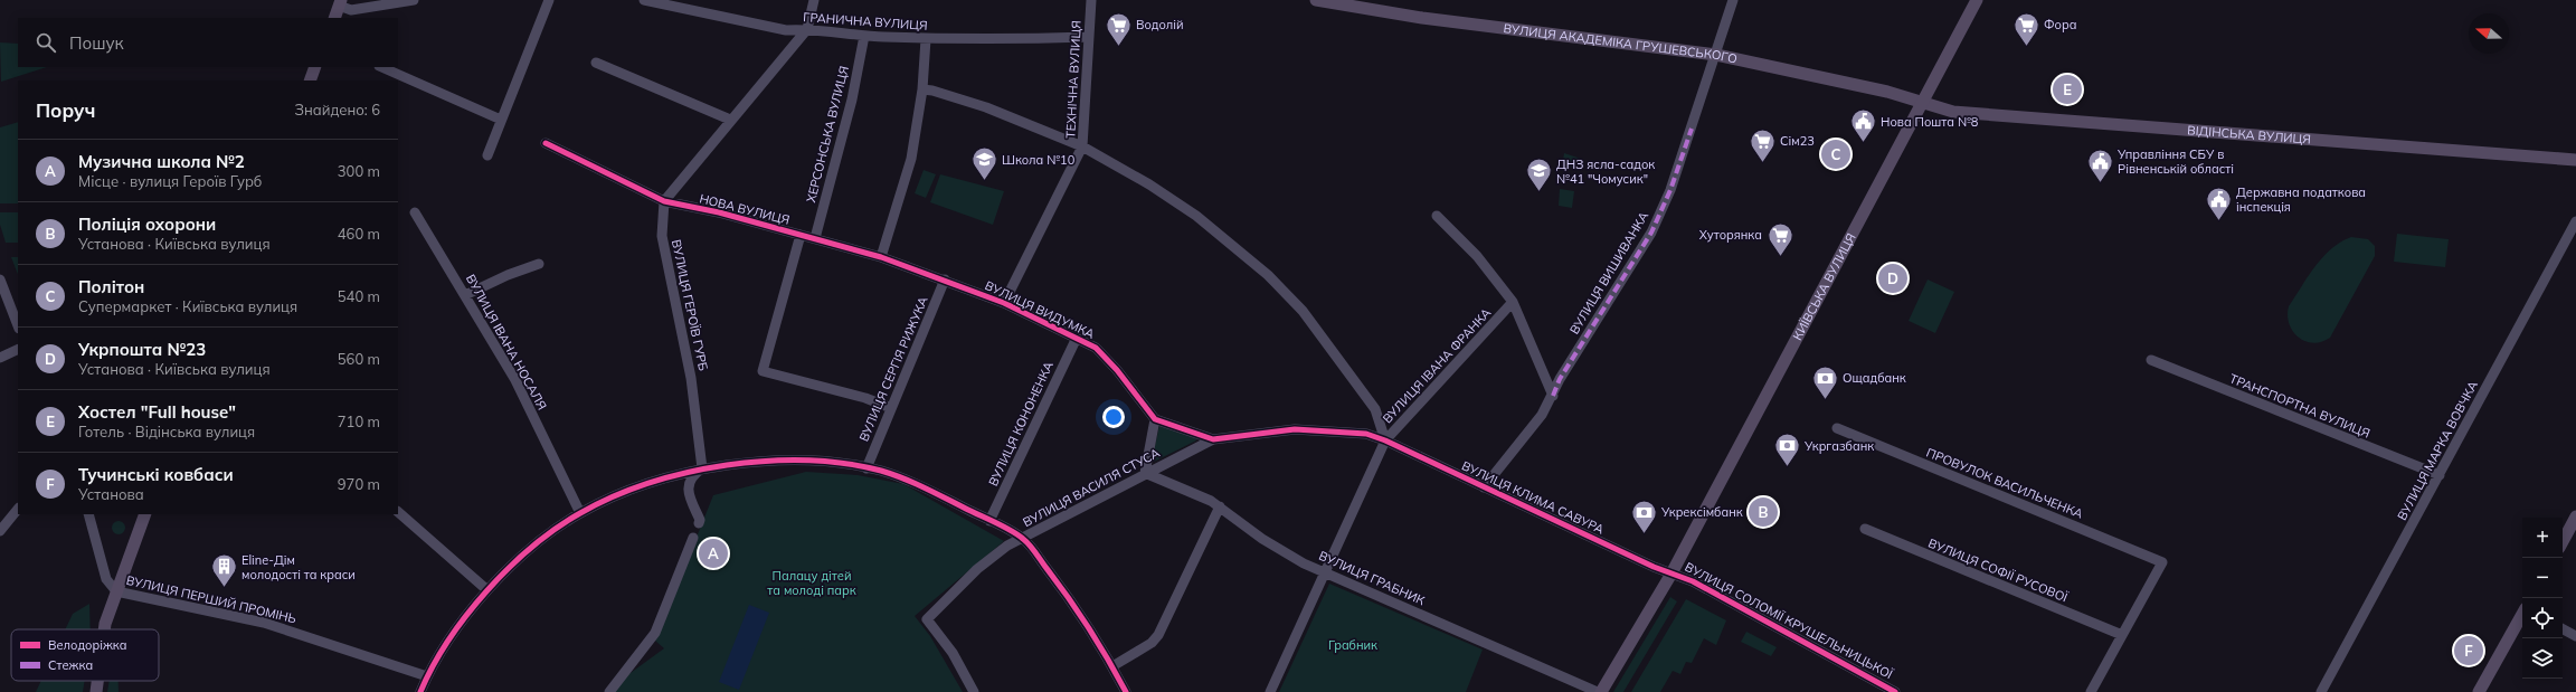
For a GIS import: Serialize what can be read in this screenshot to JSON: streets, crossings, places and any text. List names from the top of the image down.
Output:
{
  "streets": {
    "main road": ["ВУЛИЦЯ АКАДЕМІКА ГРУШЕВСЬКОГО", "ВІДІНСЬКА ВУЛИЦЯ", "КИЇВСЬКА ВУЛИЦЯ"],
    "street": [
      "ГРАНИЧНА ВУЛИЦЯ",
      "ТЕХНІЧНА ВУЛИЦЯ",
      "ХЕРСОНСЬКА ВУЛИЦЯ",
      "НОВА ВУЛИЦЯ",
      "ВУЛИЦЯ ВИШИВАНКА",
      "ВУЛИЦЯ ГЕРОЇВ ГУРБ",
      "ВУЛИЦЯ ВИДУМКА",
      "ВУЛИЦЯ ІВАНА НОСАЛЯ",
      "ВУЛИЦЯ ІВАНА ФРАНКА",
      "ВУЛИЦЯ СЕРГІЯ РИЖУКА",
      "ТРАНСПОРТНА ВУЛИЦЯ",
      "ВУЛИЦЯ КОНОНЕНКА",
      "ВУЛИЦЯ МАРКА ВОВЧКА",
      "ПРОВУЛОК ВАСИЛЬЧЕНКА",
      "ВУЛИЦЯ ВАСИЛЯ СТУСА",
      "ВУЛИЦЯ КЛИМА САВУРА",
      "ВУЛИЦЯ СОФІЇ РУСОВОЇ",
      "ВУЛИЦЯ ГРАБНИК",
      "ВУЛИЦЯ ПЕРШИЙ ПРОМІНЬ",
      "ВУЛИЦЯ СОЛОМІЇ КРУШЕЛЬНИЦЬКОЇ"
    ]
  },
  "crossings": [
    ["ГРАНИЧНА ВУЛИЦЯ", "ТЕХНІЧНА ВУЛИЦЯ"],
    ["ГРАНИЧНА ВУЛИЦЯ", "ХЕРСОНСЬКА ВУЛИЦЯ"],
    ["ВУЛИЦЯ АКАДЕМІКА ГРУШЕВСЬКОГО", "ВІДІНСЬКА ВУЛИЦЯ"],
    ["ВУЛИЦЯ АКАДЕМІКА ГРУШЕВСЬКОГО", "ВУЛИЦЯ ВИШИВАНКА"],
    ["ВУЛИЦЯ АКАДЕМІКА ГРУШЕВСЬКОГО", "КИЇВСЬКА ВУЛИЦЯ"],
    ["ТЕХНІЧНА ВУЛИЦЯ", "ВУЛИЦЯ ВИДУМКА"],
    ["ХЕРСОНСЬКА ВУЛИЦЯ", "НОВА ВУЛИЦЯ"],
    ["ВІДІНСЬКА ВУЛИЦЯ", "КИЇВСЬКА ВУЛИЦЯ"],
    ["НОВА ВУЛИЦЯ", "ВУЛИЦЯ ГЕРОЇВ ГУРБ"],
    ["НОВА ВУЛИЦЯ", "ВУЛИЦЯ ВИДУМКА"],
    ["НОВА ВУЛИЦЯ", "ВУЛИЦЯ СЕРГІЯ РИЖУКА"],
    ["ВУЛИЦЯ ВИШИВАНКА", "ВУЛИЦЯ КЛИМА САВУРА"],
    ["КИЇВСЬКА ВУЛИЦЯ", "ВУЛИЦЯ КЛИМА САВУРА"],
    ["КИЇВСЬКА ВУЛИЦЯ", "ВУЛИЦЯ СОЛОМІЇ КРУШЕЛЬНИЦЬКОЇ"],
    ["ВУЛИЦЯ ВИДУМКА", "ВУЛИЦЯ СЕРГІЯ РИЖУКА"],
    ["ВУЛИЦЯ ВИДУМКА", "ВУЛИЦЯ КОНОНЕНКА"],
    ["ВУЛИЦЯ ІВАНА ФРАНКА", "ВУЛИЦЯ КЛИМА САВУРА"],
    ["ВУЛИЦЯ ІВАНА ФРАНКА", "ВУЛИЦЯ ГРАБНИК"],
    ["ТРАНСПОРТНА ВУЛИЦЯ", "ВУЛИЦЯ МАРКА ВОВЧКА"],
    ["ПРОВУЛОК ВАСИЛЬЧЕНКА", "ВУЛИЦЯ СОФІЇ РУСОВОЇ"],
    ["ВУЛИЦЯ ВАСИЛЯ СТУСА", "ВУЛИЦЯ ГРАБНИК"],
    ["ВУЛИЦЯ КЛИМА САВУРА", "ВУЛИЦЯ СОЛОМІЇ КРУШЕЛЬНИЦЬКОЇ"]
  ],
  "parks": ["Палацу дітей та молоді парк", "Грабник"],
  "places": {
    "supermarket": [
      "Водолій",
      "Фора",
      "Сім23",
      "Хуторянка"
    ],
    "public building": ["Нова Пошта №8", "Управління СБУ в Рівненській області", "Державна податкова інспекція"],
    "school or university": ["Школа №10", "ДНЗ ясла-садок №41 \"Чомусик\""],
    "bank": ["Ощадбанк", "Укргазбанк", "Укрексімбанк"],
    "building": ["Eline-Дім молодості та краси"]
  },
  "legend": ["Велодоріжка", "Стежка"],
  "north": "left",
  "page": {
    "search": "Пошук",
    "pins": [
      "E",
      "C",
      "D",
      "B",
      "A",
      "F"
    ],
    "heading": ["Поруч", "Знайдено: 6"],
    "list": [
      {
        "mark": "A",
        "name": "Музична школа №2",
        "note": "Місце · вулиця Героїв Гурб",
        "value": "300 m"
      },
      {
        "mark": "B",
        "name": "Поліцiя охорони",
        "note": "Установа · Київська вулиця",
        "value": "460 m"
      },
      {
        "mark": "C",
        "name": "Політон",
        "note": "Супермаркет · Київська вулиця",
        "value": "540 m"
      },
      {
        "mark": "D",
        "name": "Укрпошта №23",
        "note": "Установа · Київська вулиця",
        "value": "560 m"
      },
      {
        "mark": "E",
        "name": "Хостел \"Full house\"",
        "note": "Готель · Відінська вулиця",
        "value": "710 m"
      },
      {
        "mark": "F",
        "name": "Тучинські ковбаси",
        "note": "Установа",
        "value": "970 m"
      }
    ],
    "map_buttons": ["+", "−"]
  }
}
